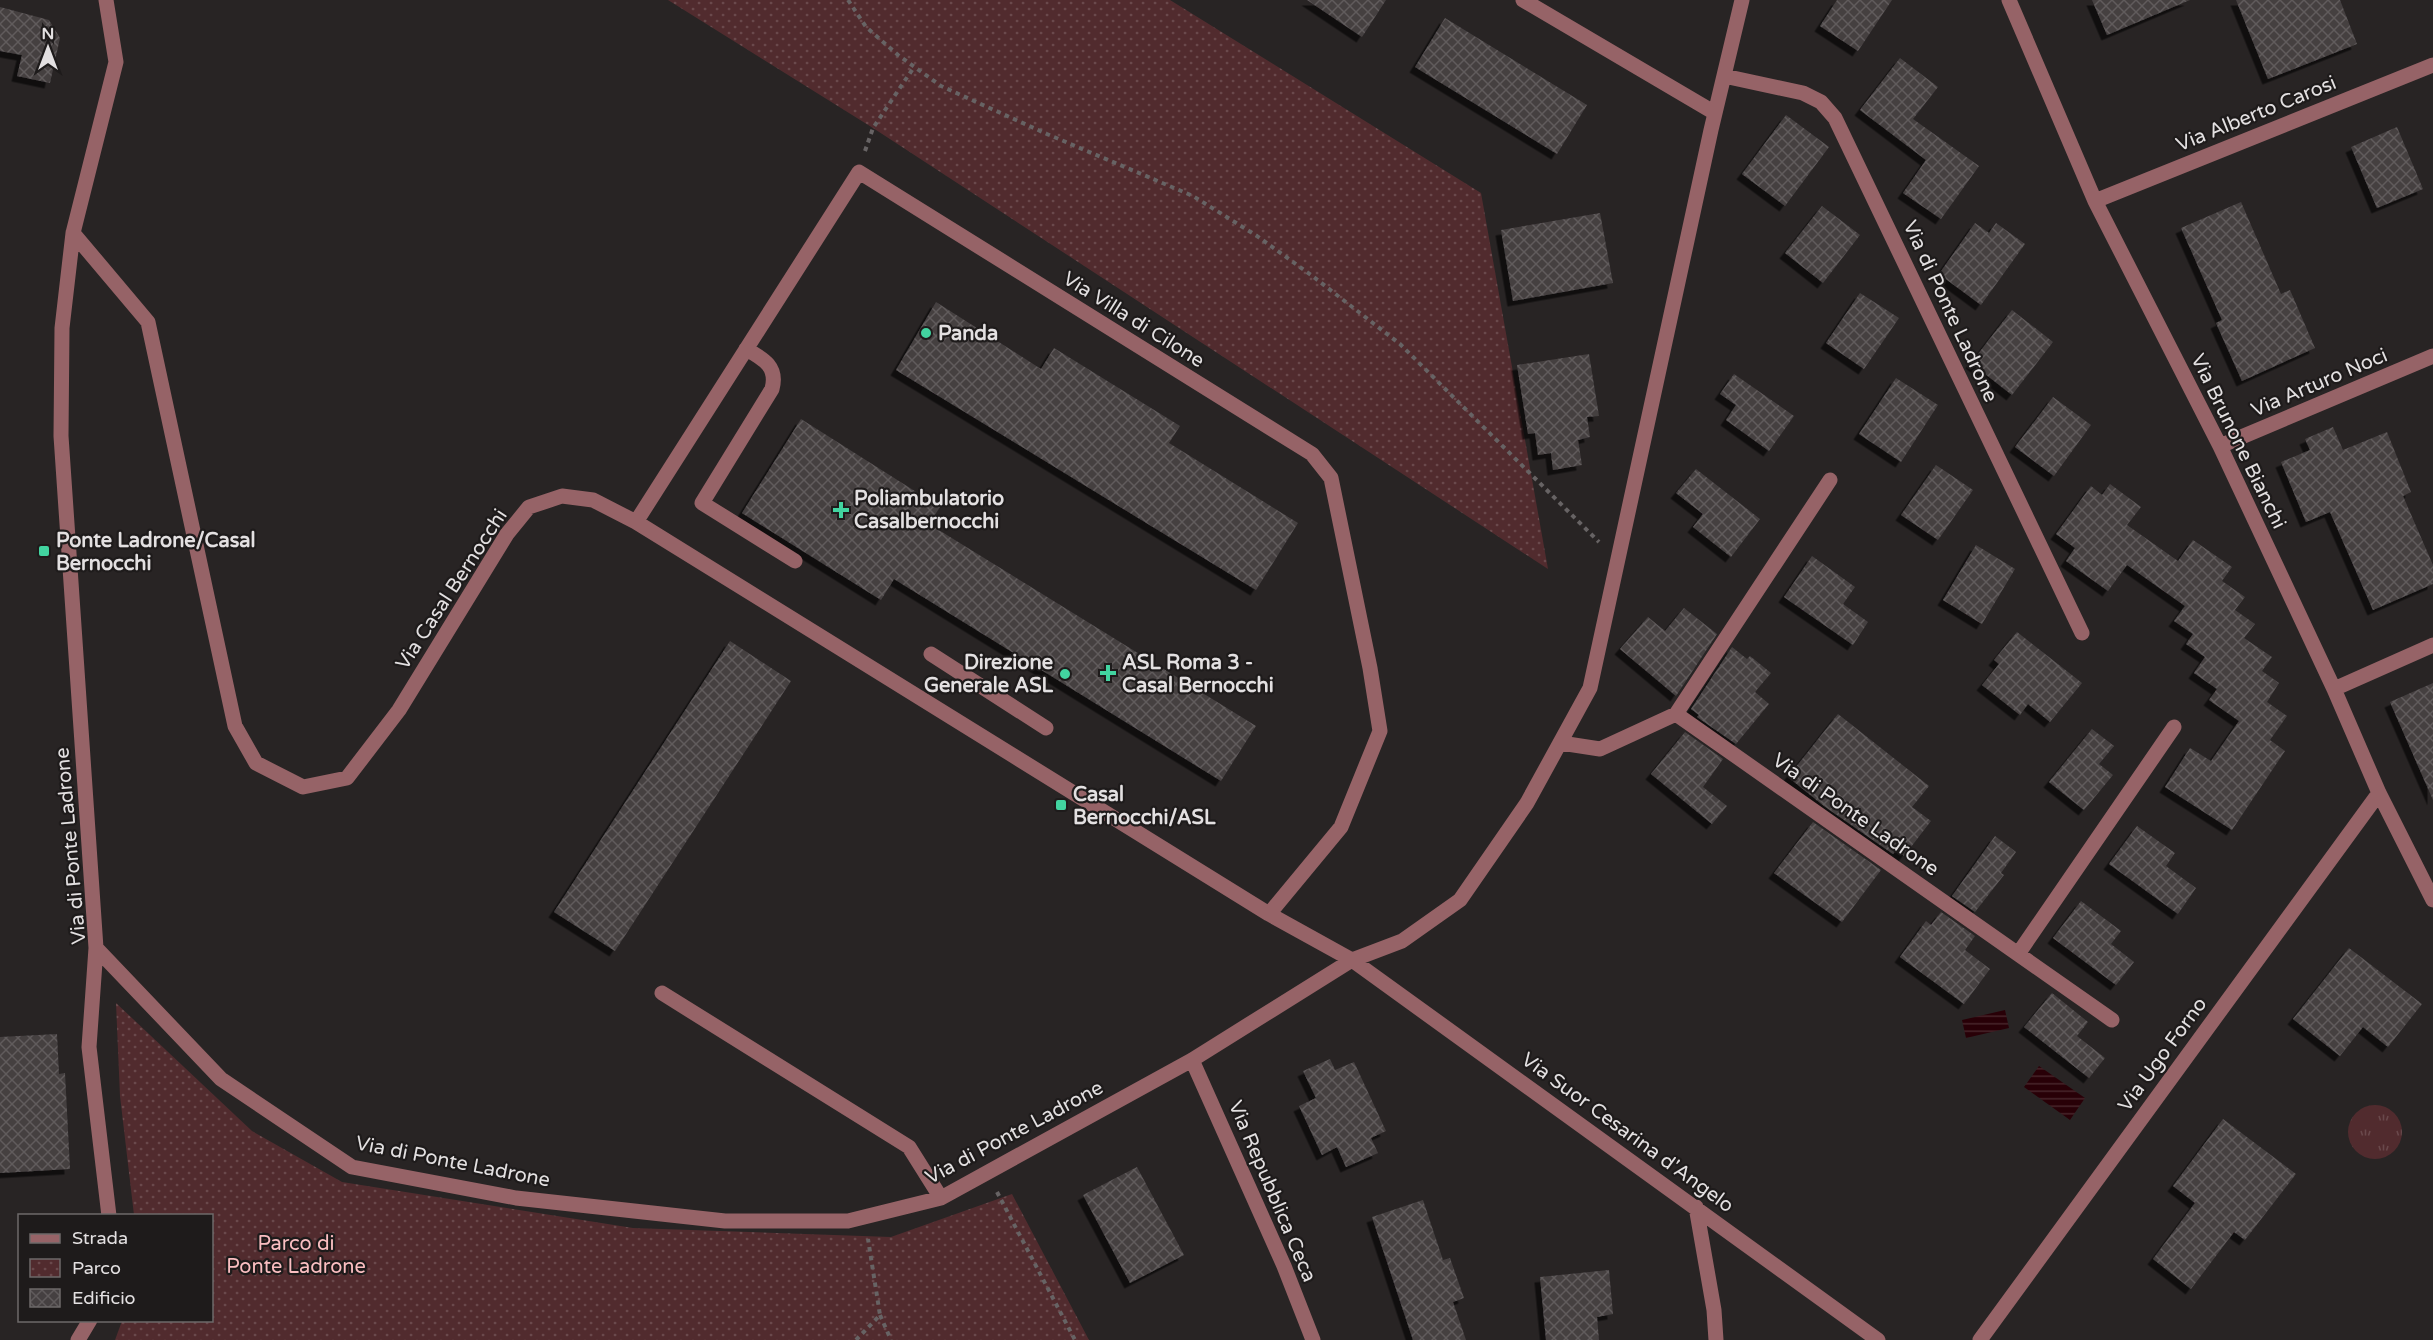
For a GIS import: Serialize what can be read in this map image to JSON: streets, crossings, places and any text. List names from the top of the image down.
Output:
{
  "streets": {
    "street": [
      "Via Alberto Carosi",
      "Via di Ponte Ladrone",
      "Via Villa di Cilone",
      "Via Arturo Noci",
      "Via Brunone Bianchi",
      "Via Casal Bernocchi",
      "Via Ugo Forno",
      "Via Suor Cesarina d'Angelo",
      "Via Repubblica Ceca"
    ]
  },
  "crossings": [
    ["Via Alberto Carosi", "Via Brunone Bianchi"],
    ["Via di Ponte Ladrone", "Via Casal Bernocchi"],
    ["Via di Ponte Ladrone", "Via Suor Cesarina d'Angelo"],
    ["Via di Ponte Ladrone", "Via Repubblica Ceca"],
    ["Via Villa di Cilone", "Via Casal Bernocchi"],
    ["Via Arturo Noci", "Via Brunone Bianchi"],
    ["Via Brunone Bianchi", "Via Ugo Forno"],
    ["Via Casal Bernocchi", "Via Suor Cesarina d'Angelo"]
  ],
  "parks": ["Parco di Ponte Ladrone"],
  "places": {
    "other": ["Panda", "Direzione Generale ASL"],
    "health": ["Poliambulatorio Casalbernocchi", "ASL Roma 3 - Casal Bernocchi"],
    "transit": ["Ponte Ladrone/Casal Bernocchi", "Casal Bernocchi/ASL"]
  },
  "legend": ["Strada", "Parco", "Edificio"],
  "north": "top"
}
